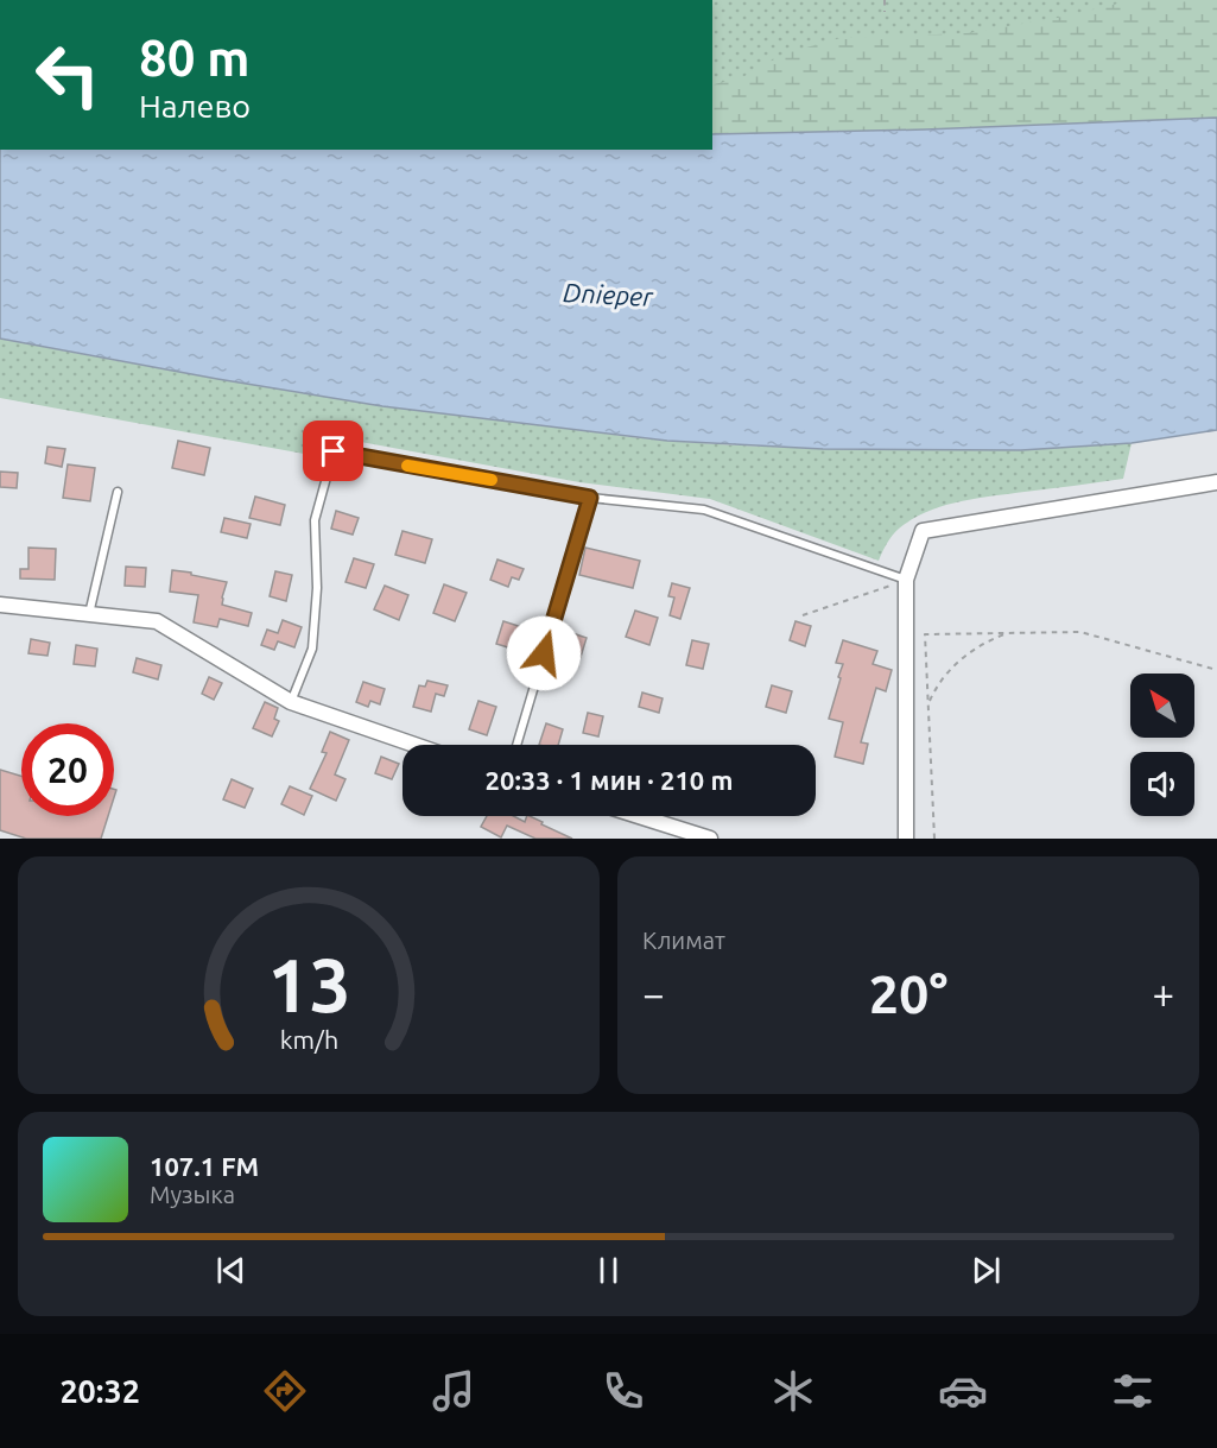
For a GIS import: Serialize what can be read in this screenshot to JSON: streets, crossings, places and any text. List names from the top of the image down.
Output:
{
  "water": ["Dnieper"],
  "north": "top left",
  "page": {
    "turn": ["80 m", "Налево"],
    "limit": "20",
    "trip": "20:33 · 1 мин · 210 m",
    "tile": "Климат",
    "heat": ["−", "20°", "+"],
    "song": ["107.1 FM", "Музыка"],
    "tabs": "20:32",
    "gauge": ["13", "km/h"]
  }
}
